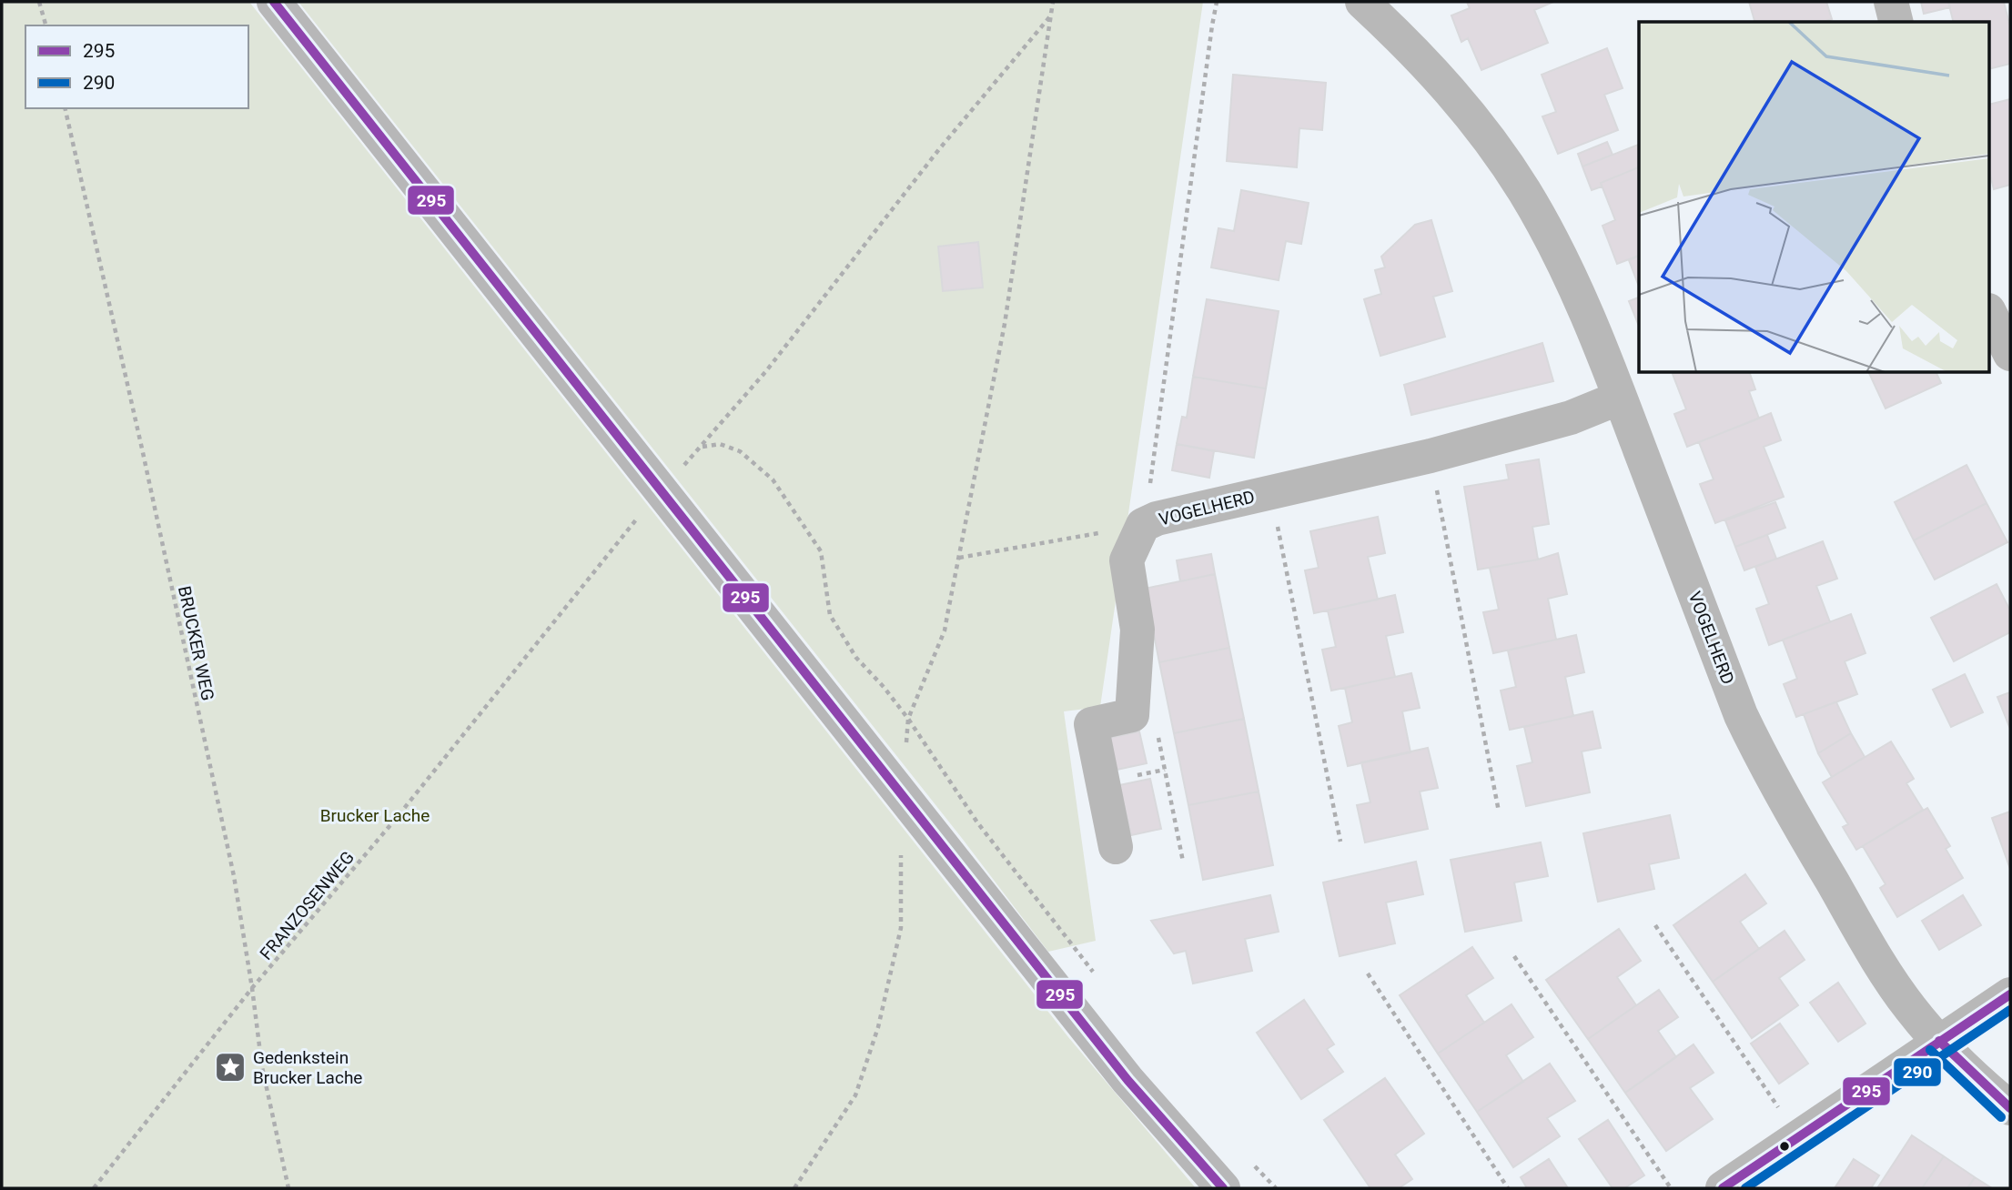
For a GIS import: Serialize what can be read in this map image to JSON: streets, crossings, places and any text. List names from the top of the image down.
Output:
{
  "streets": {
    "street": ["VOGELHERD"],
    "path": ["BRUCKER WEG", "FRANZOSENWEG"]
  },
  "crossings": [
    ["BRUCKER WEG", "FRANZOSENWEG"]
  ],
  "parks": ["Brucker Lache"],
  "places": {
    "place": ["Gedenkstein Brucker Lache"]
  },
  "lines": ["transit line 295", "transit line 290"],
  "legend": ["295", "290"]
}
